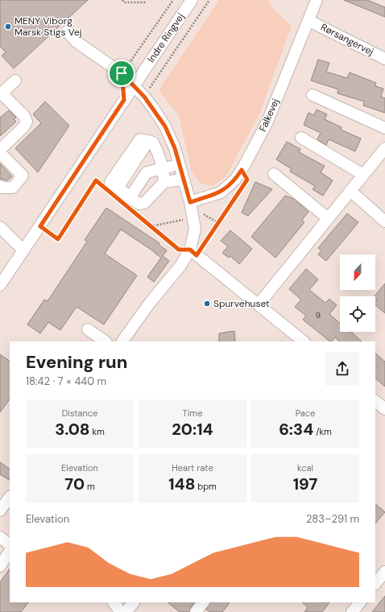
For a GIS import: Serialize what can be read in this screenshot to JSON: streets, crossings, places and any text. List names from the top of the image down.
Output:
{
  "streets": {
    "street": ["Indre Ringvej", "Rørsangervej", "Falkevej"]
  },
  "crossings": [
    ["Rørsangervej", "Falkevej"]
  ],
  "places": ["MENY Viborg Marsk Stigs Vej", "Spurvehuset"],
  "house_numbers": ["9"],
  "north": "bottom",
  "page": {
    "heading": ["Evening run", "18:42 · 7 × 440 m"],
    "stats": [
      ["Distance", "3.08 km"],
      ["Time", "20:14"],
      ["Pace", "6:34 /km"],
      ["Elevation", "70 m"],
      ["Heart rate", "148 bpm"],
      ["kcal", "197"]
    ],
    "chart": ["Elevation", "283–291 m"]
  }
}
